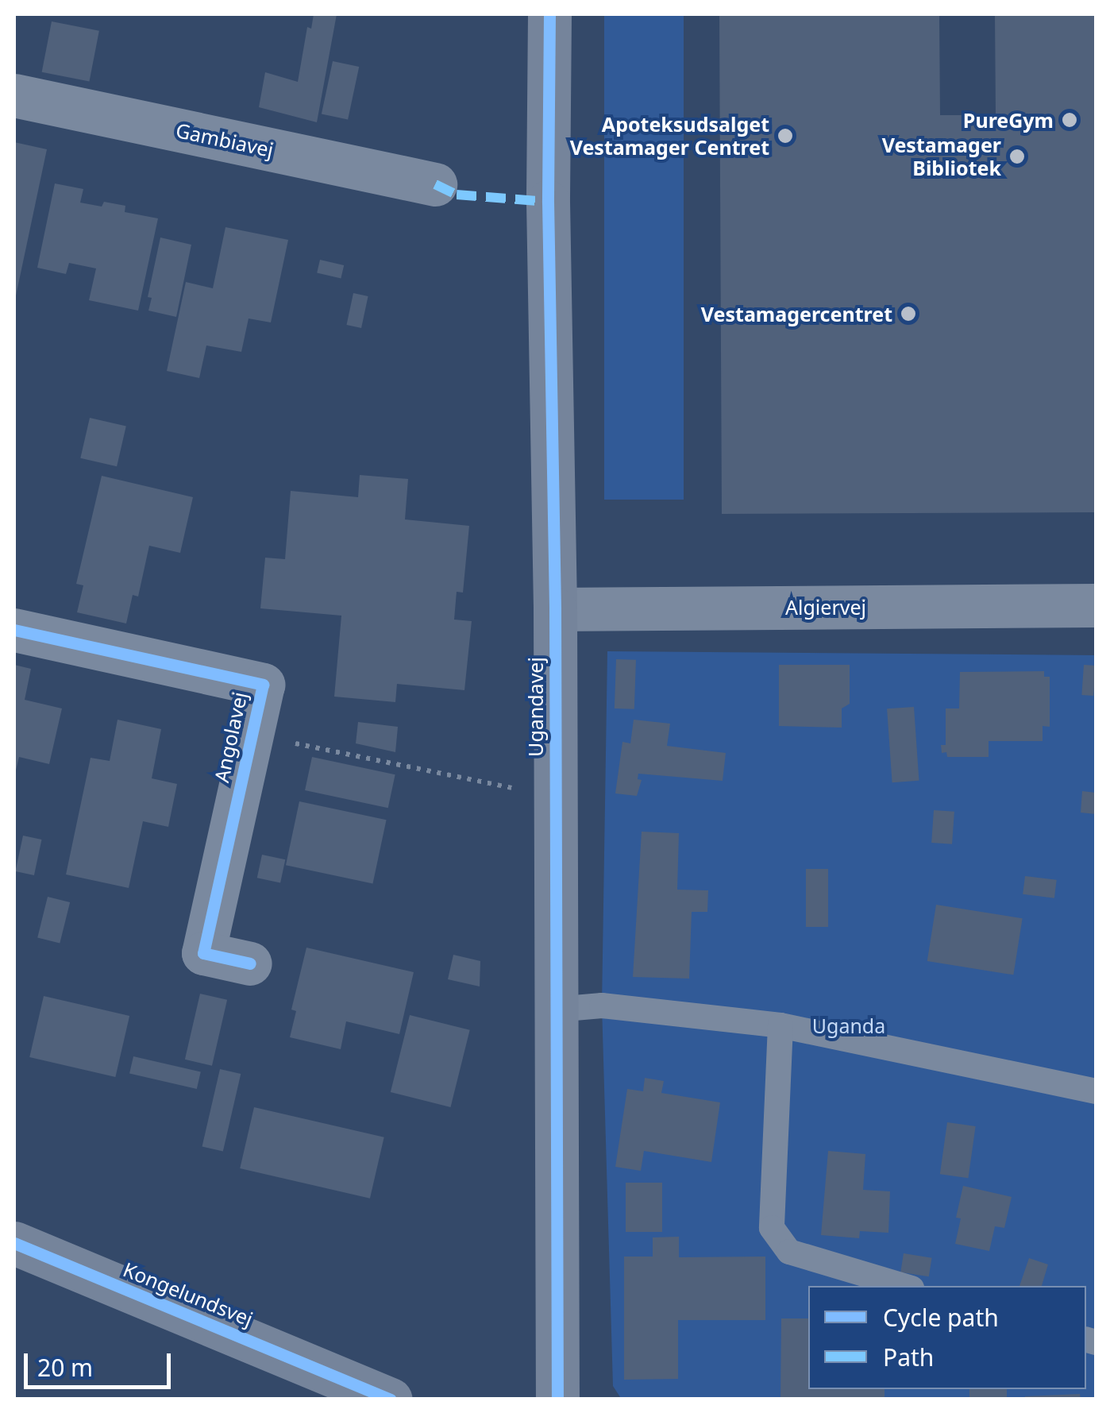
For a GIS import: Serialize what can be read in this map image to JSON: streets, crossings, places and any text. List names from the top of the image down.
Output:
{
  "streets": {
    "street": [
      "Gambiavej",
      "Algiervej",
      "Ugandavej",
      "Angolavej",
      "Kongelundsvej"
    ]
  },
  "crossings": [
    ["Algiervej", "Ugandavej"]
  ],
  "parks": ["Uganda"],
  "places": [
    "PureGym",
    "Apoteksudsalget Vestamager Centret",
    "Vestamager Bibliotek",
    "Vestamagercentret"
  ],
  "legend": ["Cycle path", "Path"],
  "scale_bar": "20 m"
}
